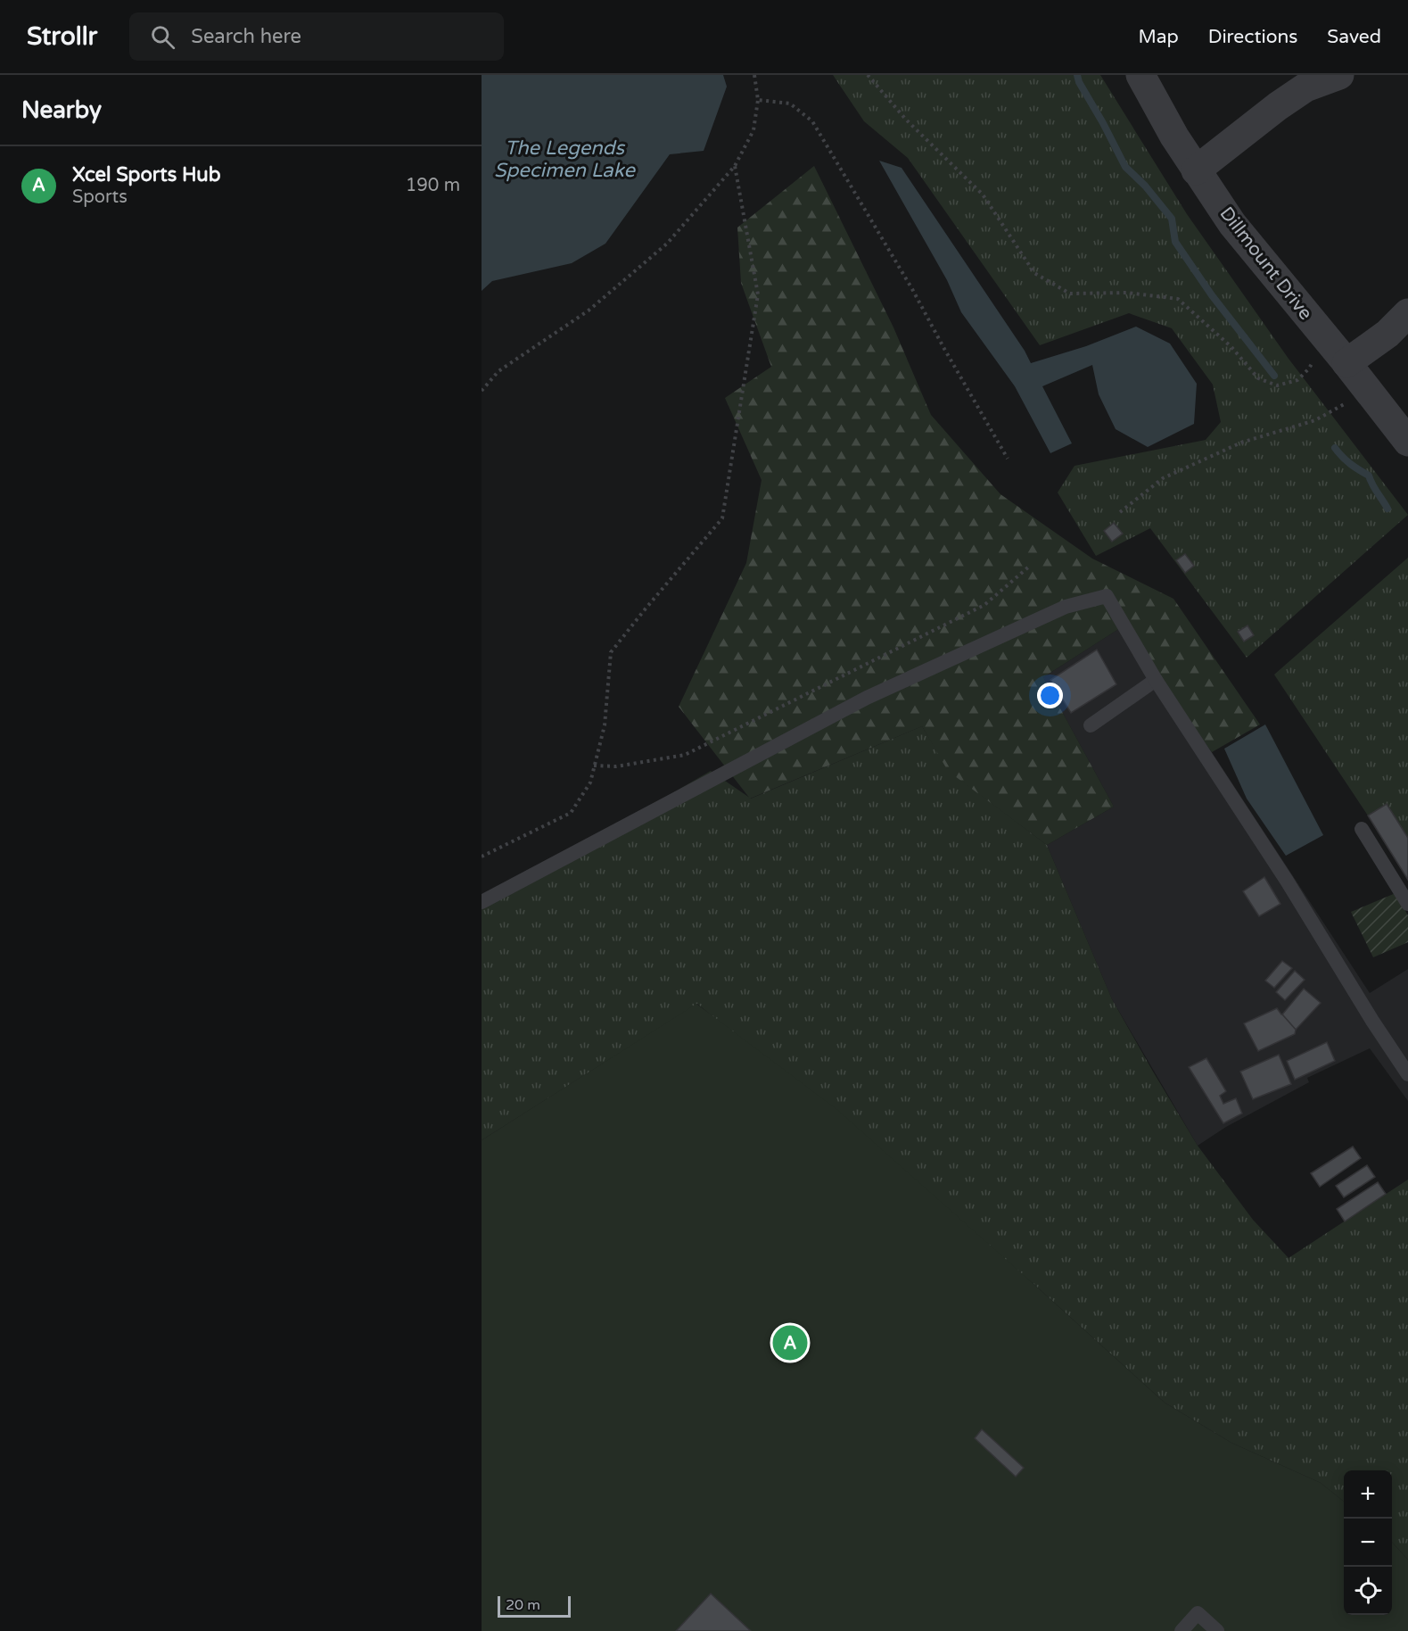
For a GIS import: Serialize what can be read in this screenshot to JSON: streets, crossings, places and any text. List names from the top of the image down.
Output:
{
  "streets": {
    "street": ["Dillmount Drive"]
  },
  "water": ["The Legends Specimen Lake"],
  "scale_bar": "20 m",
  "page": {
    "header": "Strollr",
    "search": "Search here",
    "nav": ["Map", "Directions", "Saved"],
    "heading": "Nearby",
    "list": [
      {
        "mark": "A",
        "name": "Xcel Sports Hub",
        "note": "Sports",
        "value": "190 m"
      }
    ],
    "pins": "A",
    "map_buttons": ["+", "−"],
    "scale": "20 m"
  }
}
